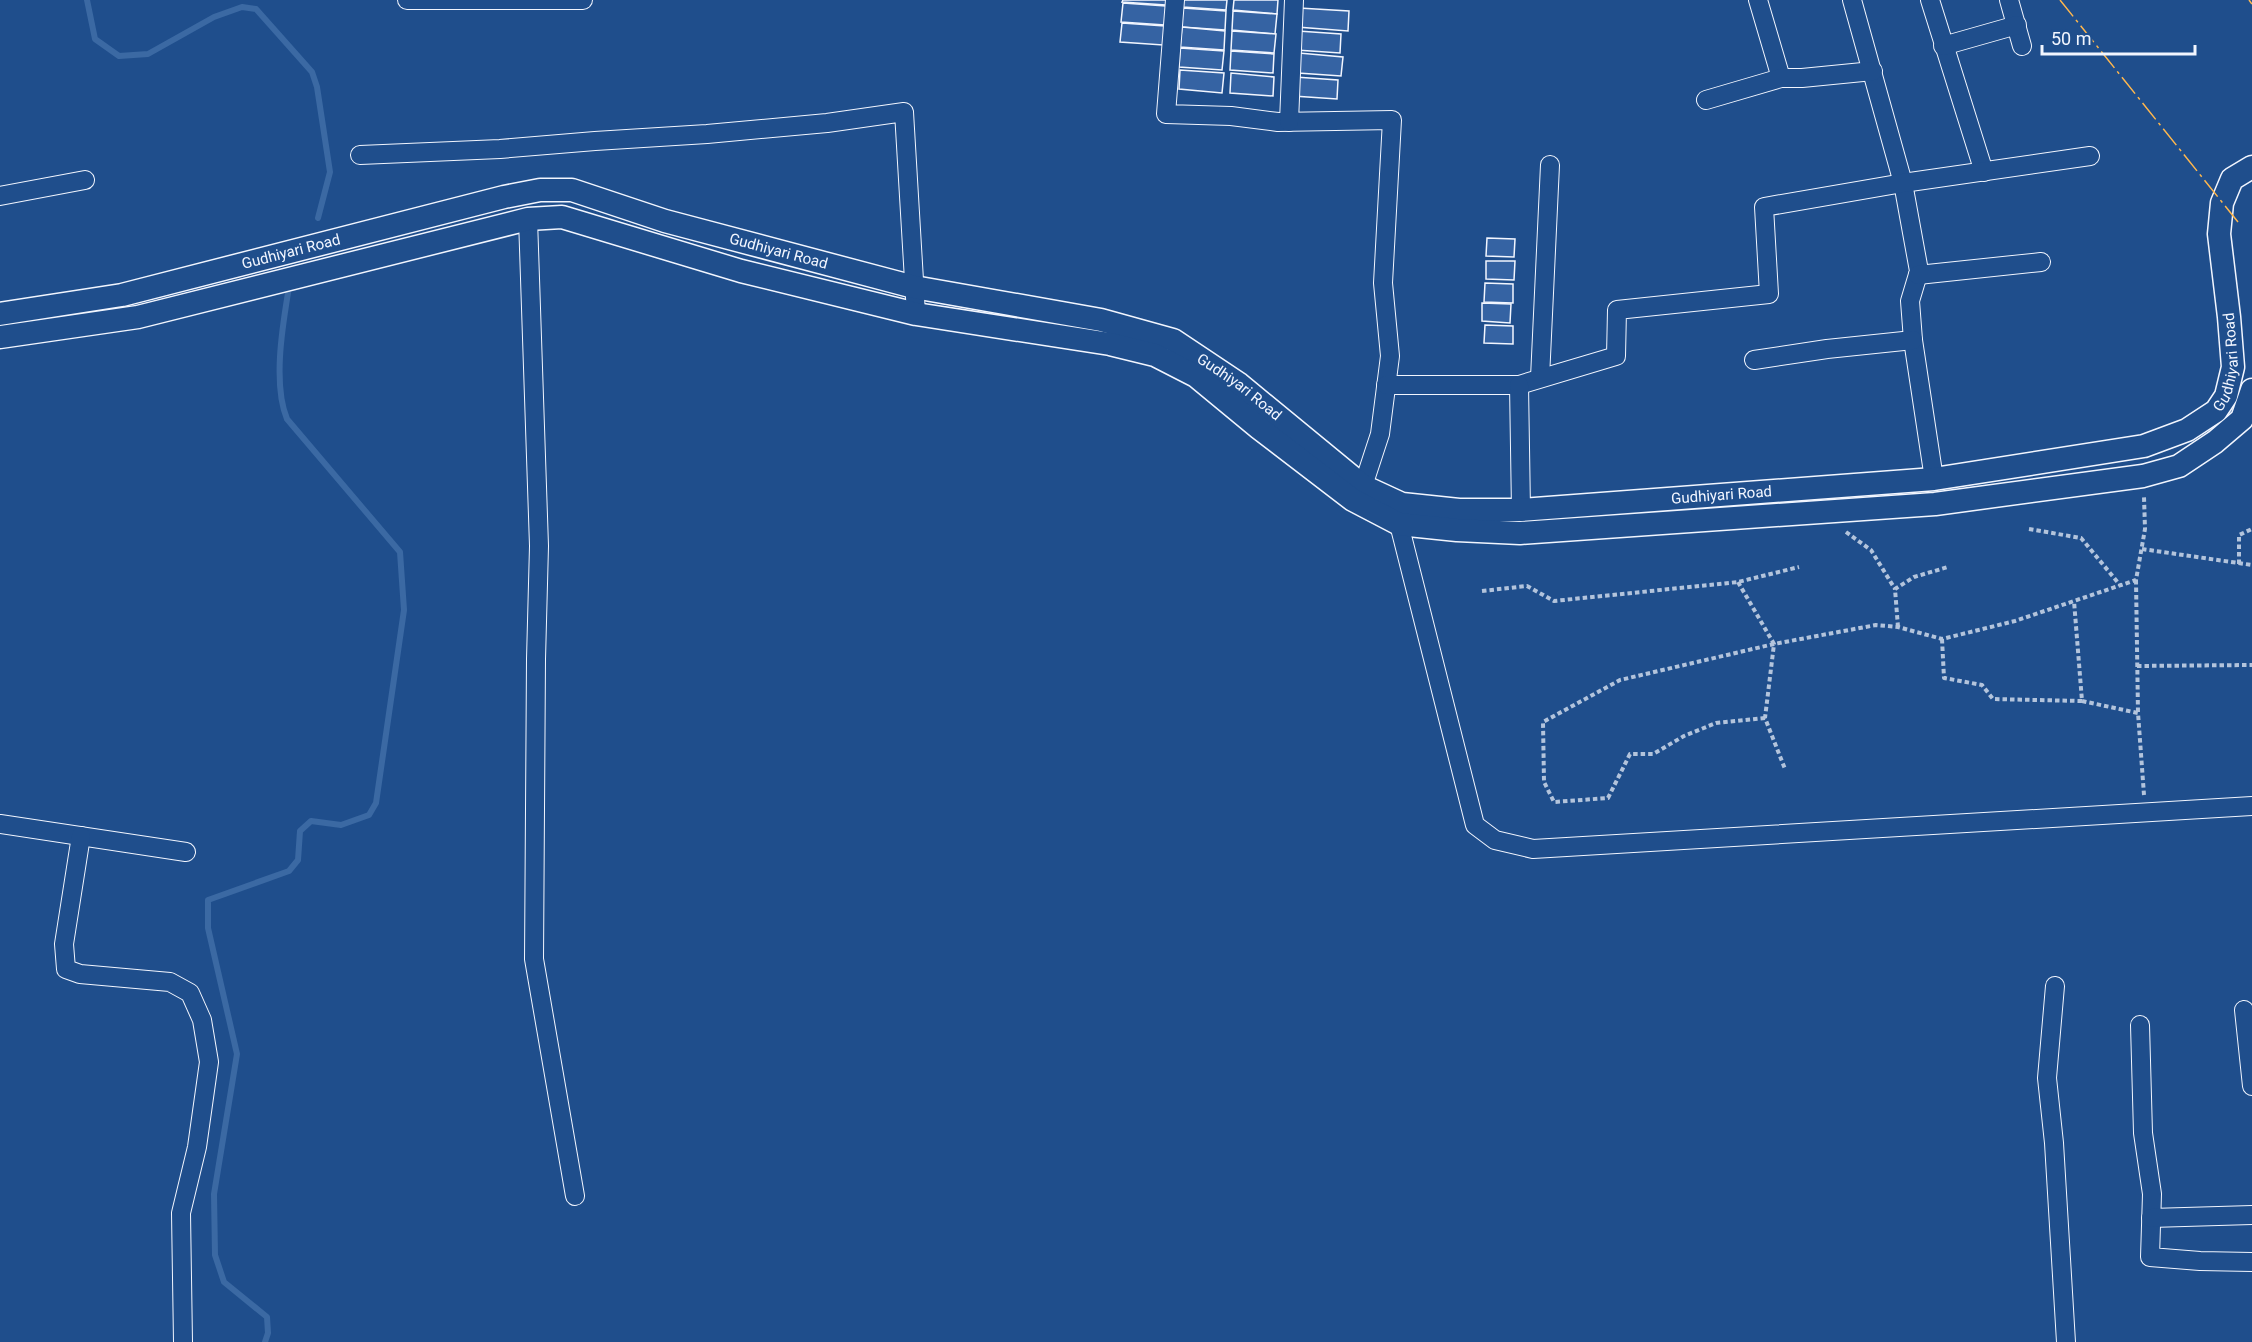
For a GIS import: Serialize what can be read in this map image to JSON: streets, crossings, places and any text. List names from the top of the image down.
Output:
{
  "streets": {
    "street": ["Gudhiyari Road"]
  },
  "scale_bar": "50 m"
}
